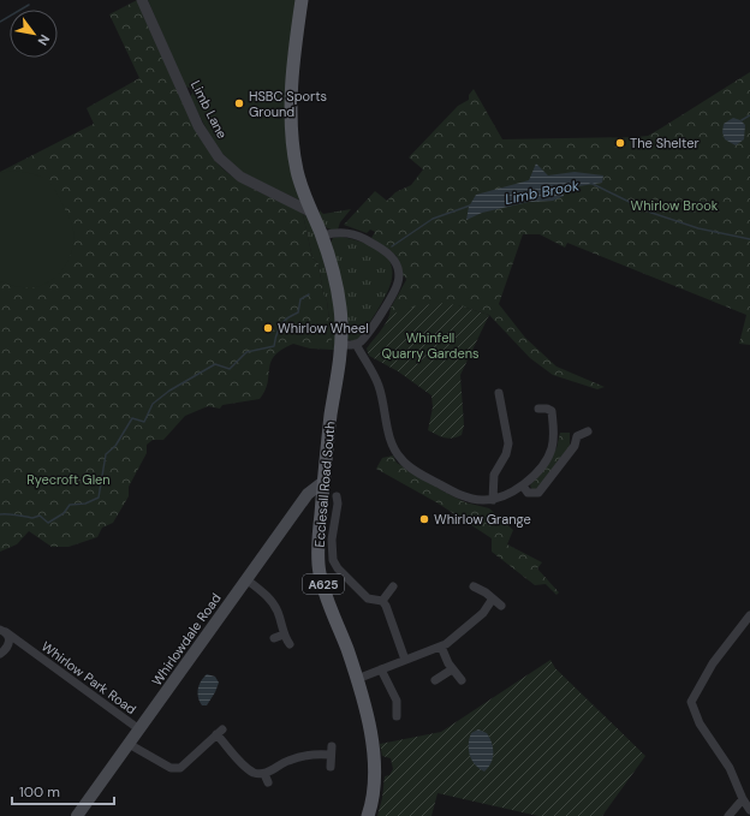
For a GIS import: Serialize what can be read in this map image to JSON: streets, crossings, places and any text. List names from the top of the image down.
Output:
{
  "streets": {
    "main road": ["Ecclesall Road South", "A625", "Whirlowdale Road"],
    "street": ["Limb Lane", "Whirlow Park Road"]
  },
  "crossings": [
    ["Limb Lane", "Ecclesall Road South"],
    ["Limb Lane", "A625"],
    ["Ecclesall Road South", "A625"],
    ["Ecclesall Road South", "Whirlowdale Road"],
    ["Whirlowdale Road", "Whirlow Park Road"]
  ],
  "water": ["Limb Brook"],
  "parks": ["Whirlow Brook", "Whinfell Quarry Gardens", "Ryecroft Glen"],
  "places": [
    "HSBC Sports Ground",
    "The Shelter",
    "Whirlow Wheel",
    "Whirlow Grange"
  ],
  "scale_bar": "100 m",
  "north": "bottom right"
}
